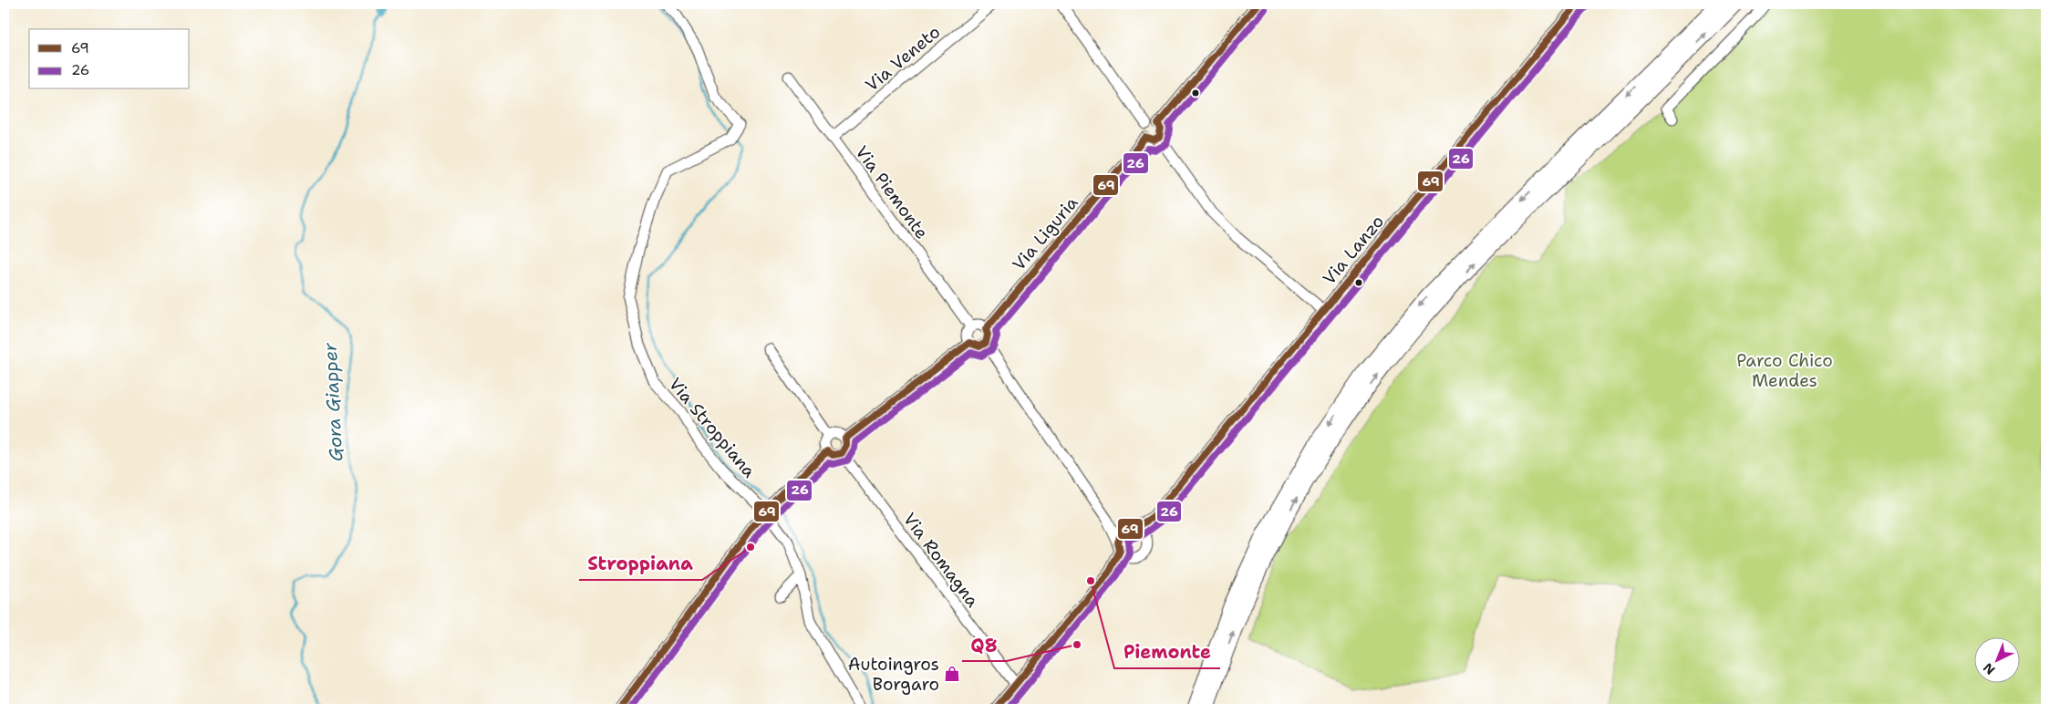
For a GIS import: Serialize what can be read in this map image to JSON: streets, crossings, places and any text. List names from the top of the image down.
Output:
{
  "streets": {
    "street": [
      "Via Veneto",
      "Via Piemonte",
      "Via Liguria",
      "Via Lanzo",
      "Via Stroppiana",
      "Via Romagna"
    ]
  },
  "crossings": [
    ["Via Veneto", "Via Piemonte"],
    ["Via Piemonte", "Via Liguria"]
  ],
  "water": ["Gora Giapper"],
  "parks": ["Parco Chico Mendes"],
  "places": {
    "other": ["Stroppiana", "Piemonte", "Q8"],
    "shop": ["Autoingros Borgaro"]
  },
  "lines": ["transit line 69", "transit line 26"],
  "legend": ["69", "26"],
  "north": "bottom left"
}
